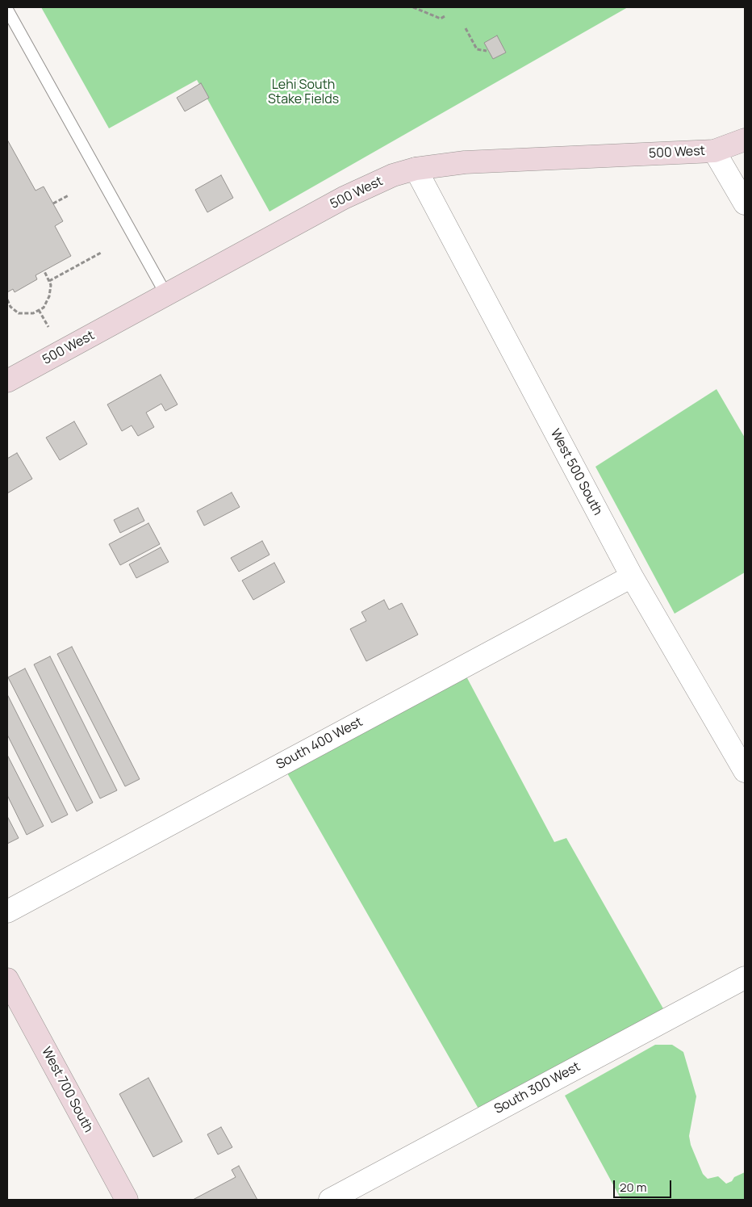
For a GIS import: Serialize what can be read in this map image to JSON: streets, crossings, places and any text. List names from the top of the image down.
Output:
{
  "streets": {
    "street": [
      "500 West",
      "West 500 South",
      "South 400 West",
      "South 300 West",
      "West 700 South"
    ]
  },
  "crossings": [
    ["500 West", "West 500 South"],
    ["West 500 South", "South 400 West"]
  ],
  "parks": ["Lehi South Stake Fields"],
  "scale_bar": "20 m"
}
